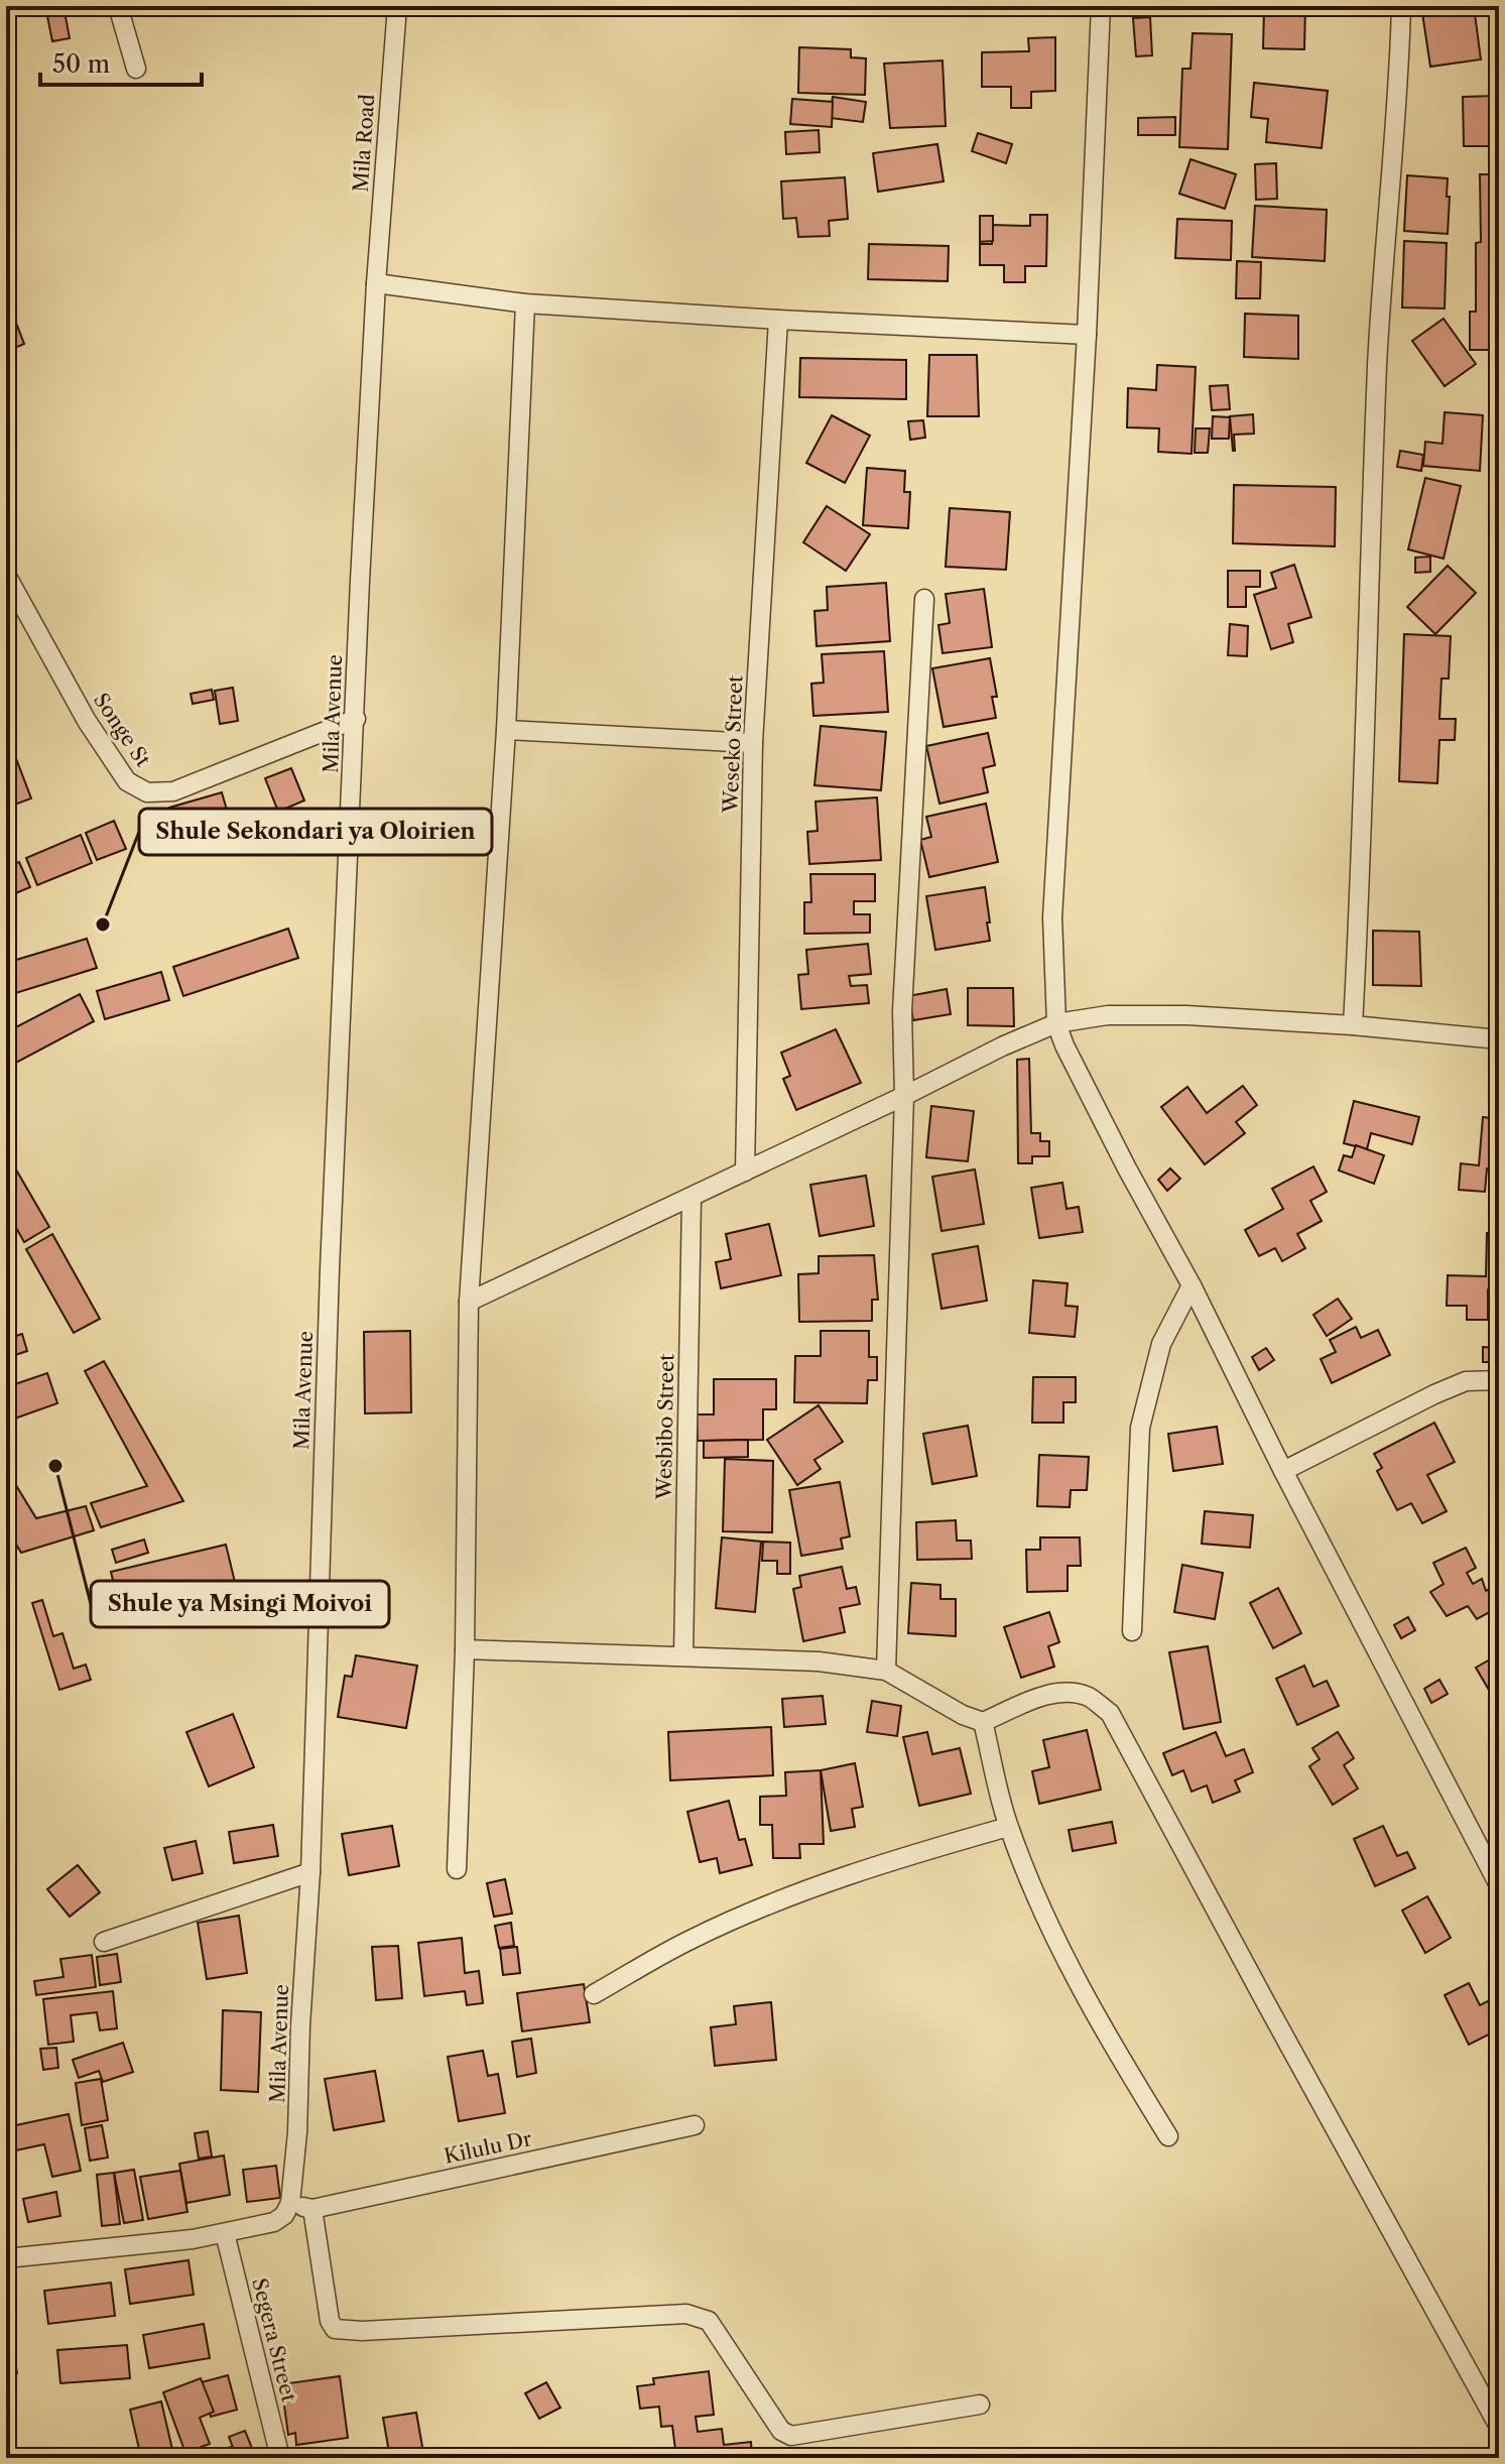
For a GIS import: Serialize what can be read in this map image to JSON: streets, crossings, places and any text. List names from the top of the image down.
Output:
{
  "streets": {
    "street": [
      "Mila Road",
      "Mila Avenue",
      "Songe St",
      "Weseko Street",
      "Wesbibo Street",
      "Kilulu Dr",
      "Segera Street"
    ]
  },
  "crossings": [
    ["Mila Road", "Mila Avenue"],
    ["Mila Avenue", "Songe St"],
    ["Mila Avenue", "Kilulu Dr"]
  ],
  "places": ["Shule Sekondari ya Oloirien", "Shule ya Msingi Moivoi"],
  "scale_bar": "50 m"
}
